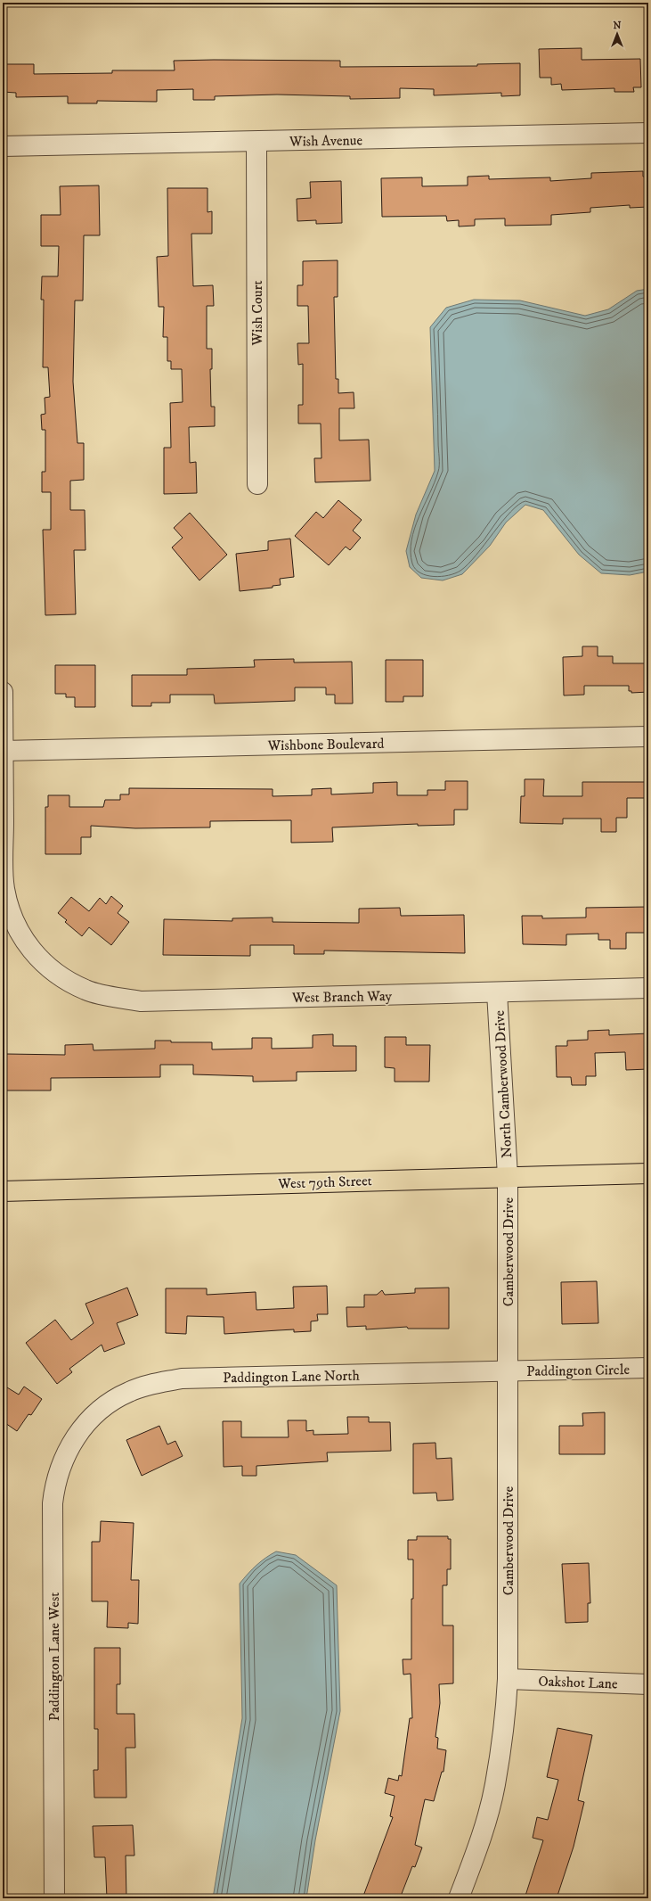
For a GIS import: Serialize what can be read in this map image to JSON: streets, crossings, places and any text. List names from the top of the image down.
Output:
{
  "streets": {
    "main road": ["West 79th Street"],
    "street": [
      "Wish Avenue",
      "Wish Court",
      "Wishbone Boulevard",
      "West Branch Way",
      "North Camberwood Drive",
      "Camberwood Drive",
      "Paddington Circle",
      "Paddington Lane North",
      "Paddington Lane West",
      "Oakshot Lane"
    ]
  },
  "crossings": [
    ["Wish Avenue", "Wish Court"],
    ["Wishbone Boulevard", "West Branch Way"],
    ["West Branch Way", "North Camberwood Drive"],
    ["North Camberwood Drive", "West 79th Street"],
    ["North Camberwood Drive", "Camberwood Drive"],
    ["West 79th Street", "Camberwood Drive"],
    ["Camberwood Drive", "Paddington Circle"],
    ["Camberwood Drive", "Paddington Lane North"],
    ["Camberwood Drive", "Oakshot Lane"],
    ["Paddington Circle", "Paddington Lane North"],
    ["Paddington Lane North", "Paddington Lane West"]
  ],
  "north": "top"
}
